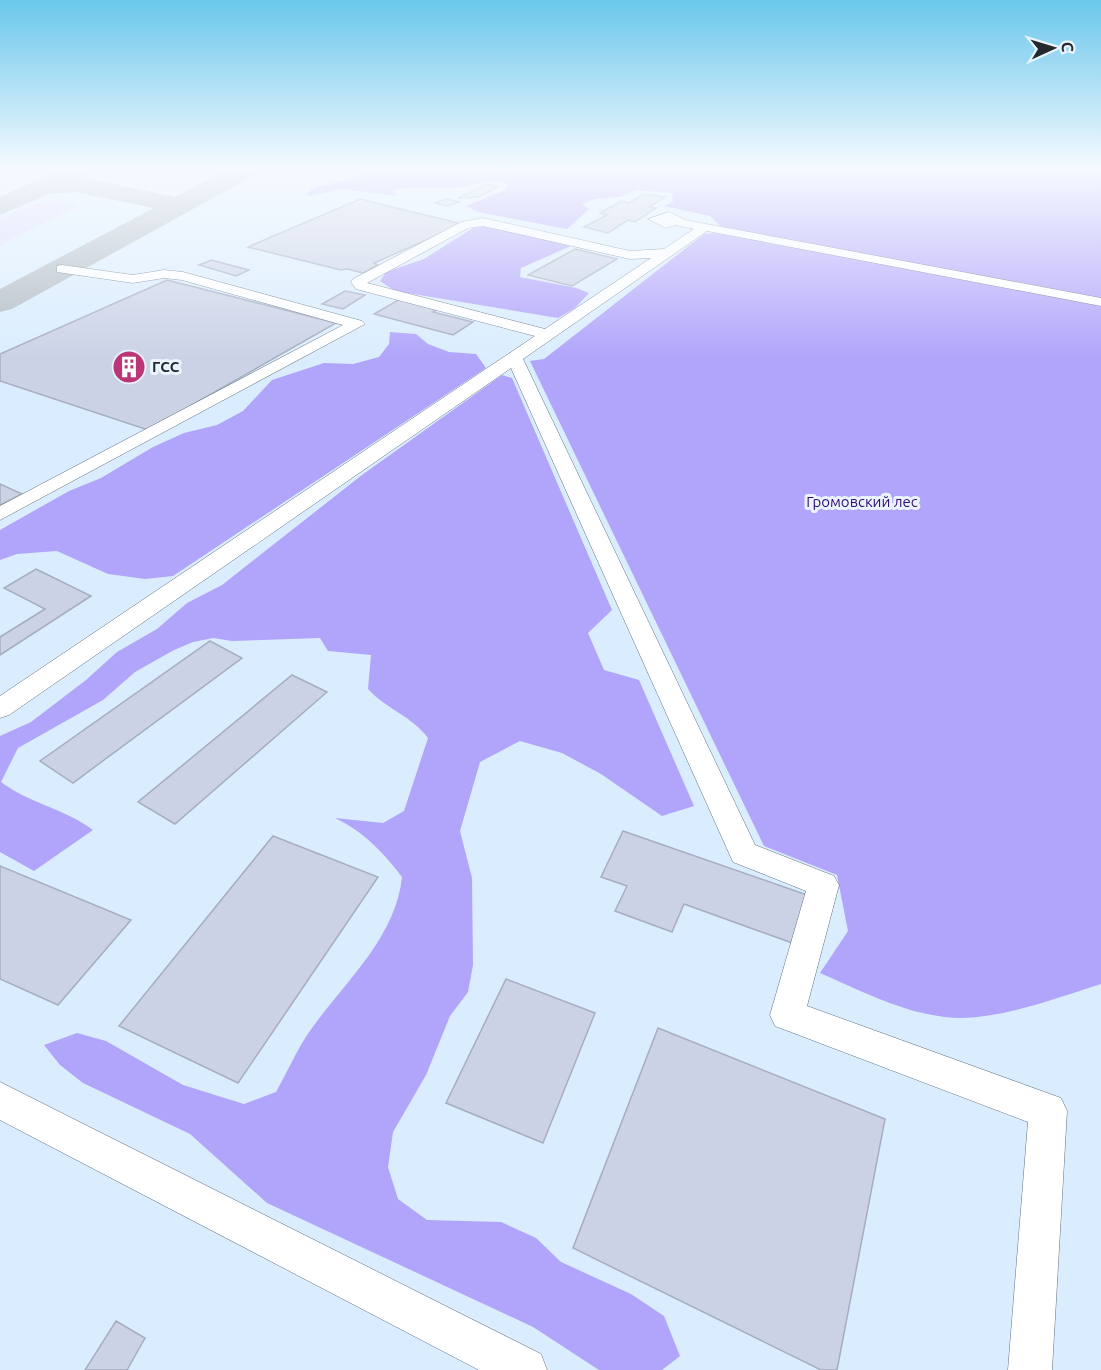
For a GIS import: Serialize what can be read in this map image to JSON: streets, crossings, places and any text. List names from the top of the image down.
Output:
{
  "parks": ["Громовский лес"],
  "places": {
    "building": ["ГСС"]
  },
  "north": "right"
}
